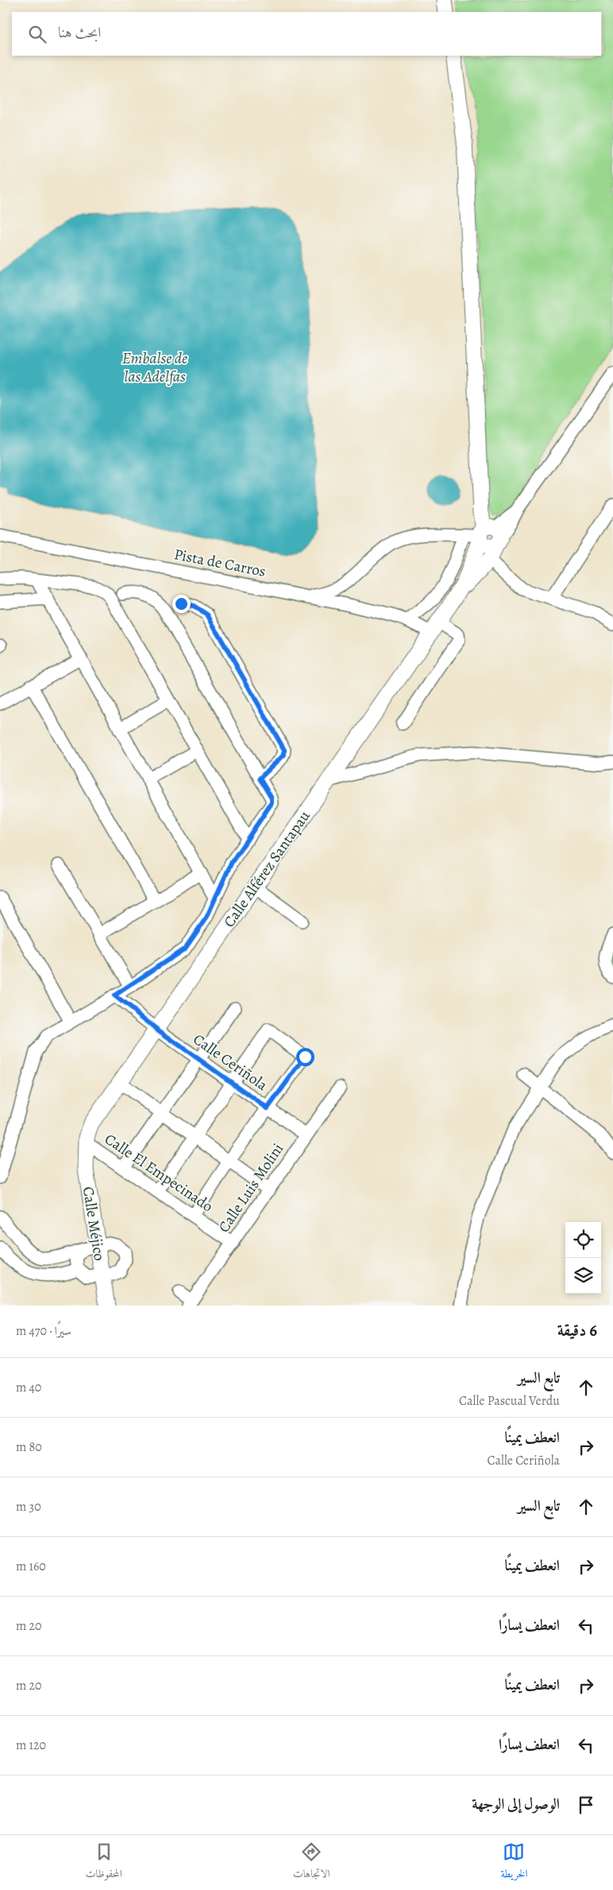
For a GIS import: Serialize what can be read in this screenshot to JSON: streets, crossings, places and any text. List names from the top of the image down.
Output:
{
  "streets": {
    "main road": ["Calle Alférez Santapau", "Calle Méjico"],
    "street": [
      "Pista de Carros",
      "Calle Ceriñola",
      "Calle El Empecinado",
      "Calle Luis Molini"
    ]
  },
  "crossings": [
    ["Pista de Carros", "Calle Alférez Santapau"],
    ["Calle Alférez Santapau", "Calle Ceriñola"],
    ["Calle Alférez Santapau", "Calle El Empecinado"],
    ["Calle Alférez Santapau", "Calle Méjico"],
    ["Calle Ceriñola", "Calle Luis Molini"],
    ["Calle El Empecinado", "Calle Luis Molini"],
    ["Calle El Empecinado", "Calle Méjico"]
  ],
  "water": ["Embalse de las Adelfas"],
  "page": {
    "search": "ابحث هنا",
    "heading": ["6 دقيقة", "سيرًا · 470 m"],
    "list": [
      ["تابع السير", "Calle Pascual Verdu", "40 m"],
      ["انعطف يمينًا", "Calle Ceriñola", "80 m"],
      ["تابع السير", "30 m"],
      ["انعطف يمينًا", "160 m"],
      ["انعطف يسارًا", "20 m"],
      ["انعطف يمينًا", "20 m"],
      ["انعطف يسارًا", "120 m"],
      "الوصول إلى الوجهة"
    ],
    "nav": ["الخريطة", "الاتجاهات", "المحفوظات"]
  }
}
